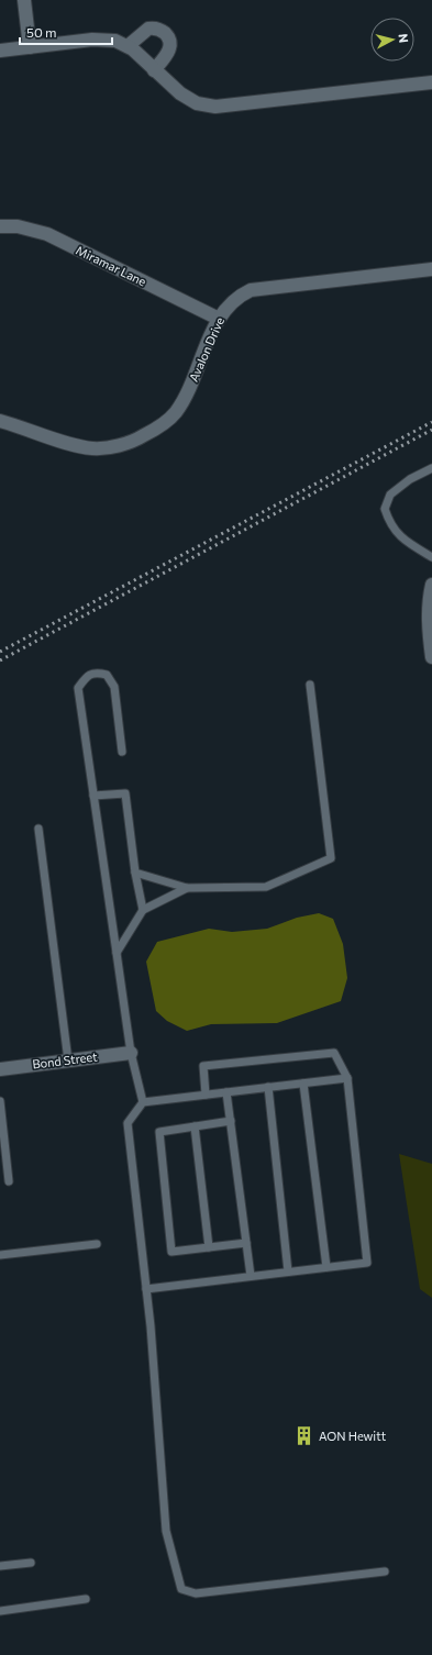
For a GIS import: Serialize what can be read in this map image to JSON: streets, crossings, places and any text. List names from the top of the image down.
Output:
{
  "streets": {
    "street": ["Miramar Lane", "Avalon Drive", "Bond Street"]
  },
  "crossings": [
    ["Miramar Lane", "Avalon Drive"]
  ],
  "places": {
    "building": ["AON Hewitt"]
  },
  "scale_bar": "50 m",
  "north": "right"
}
